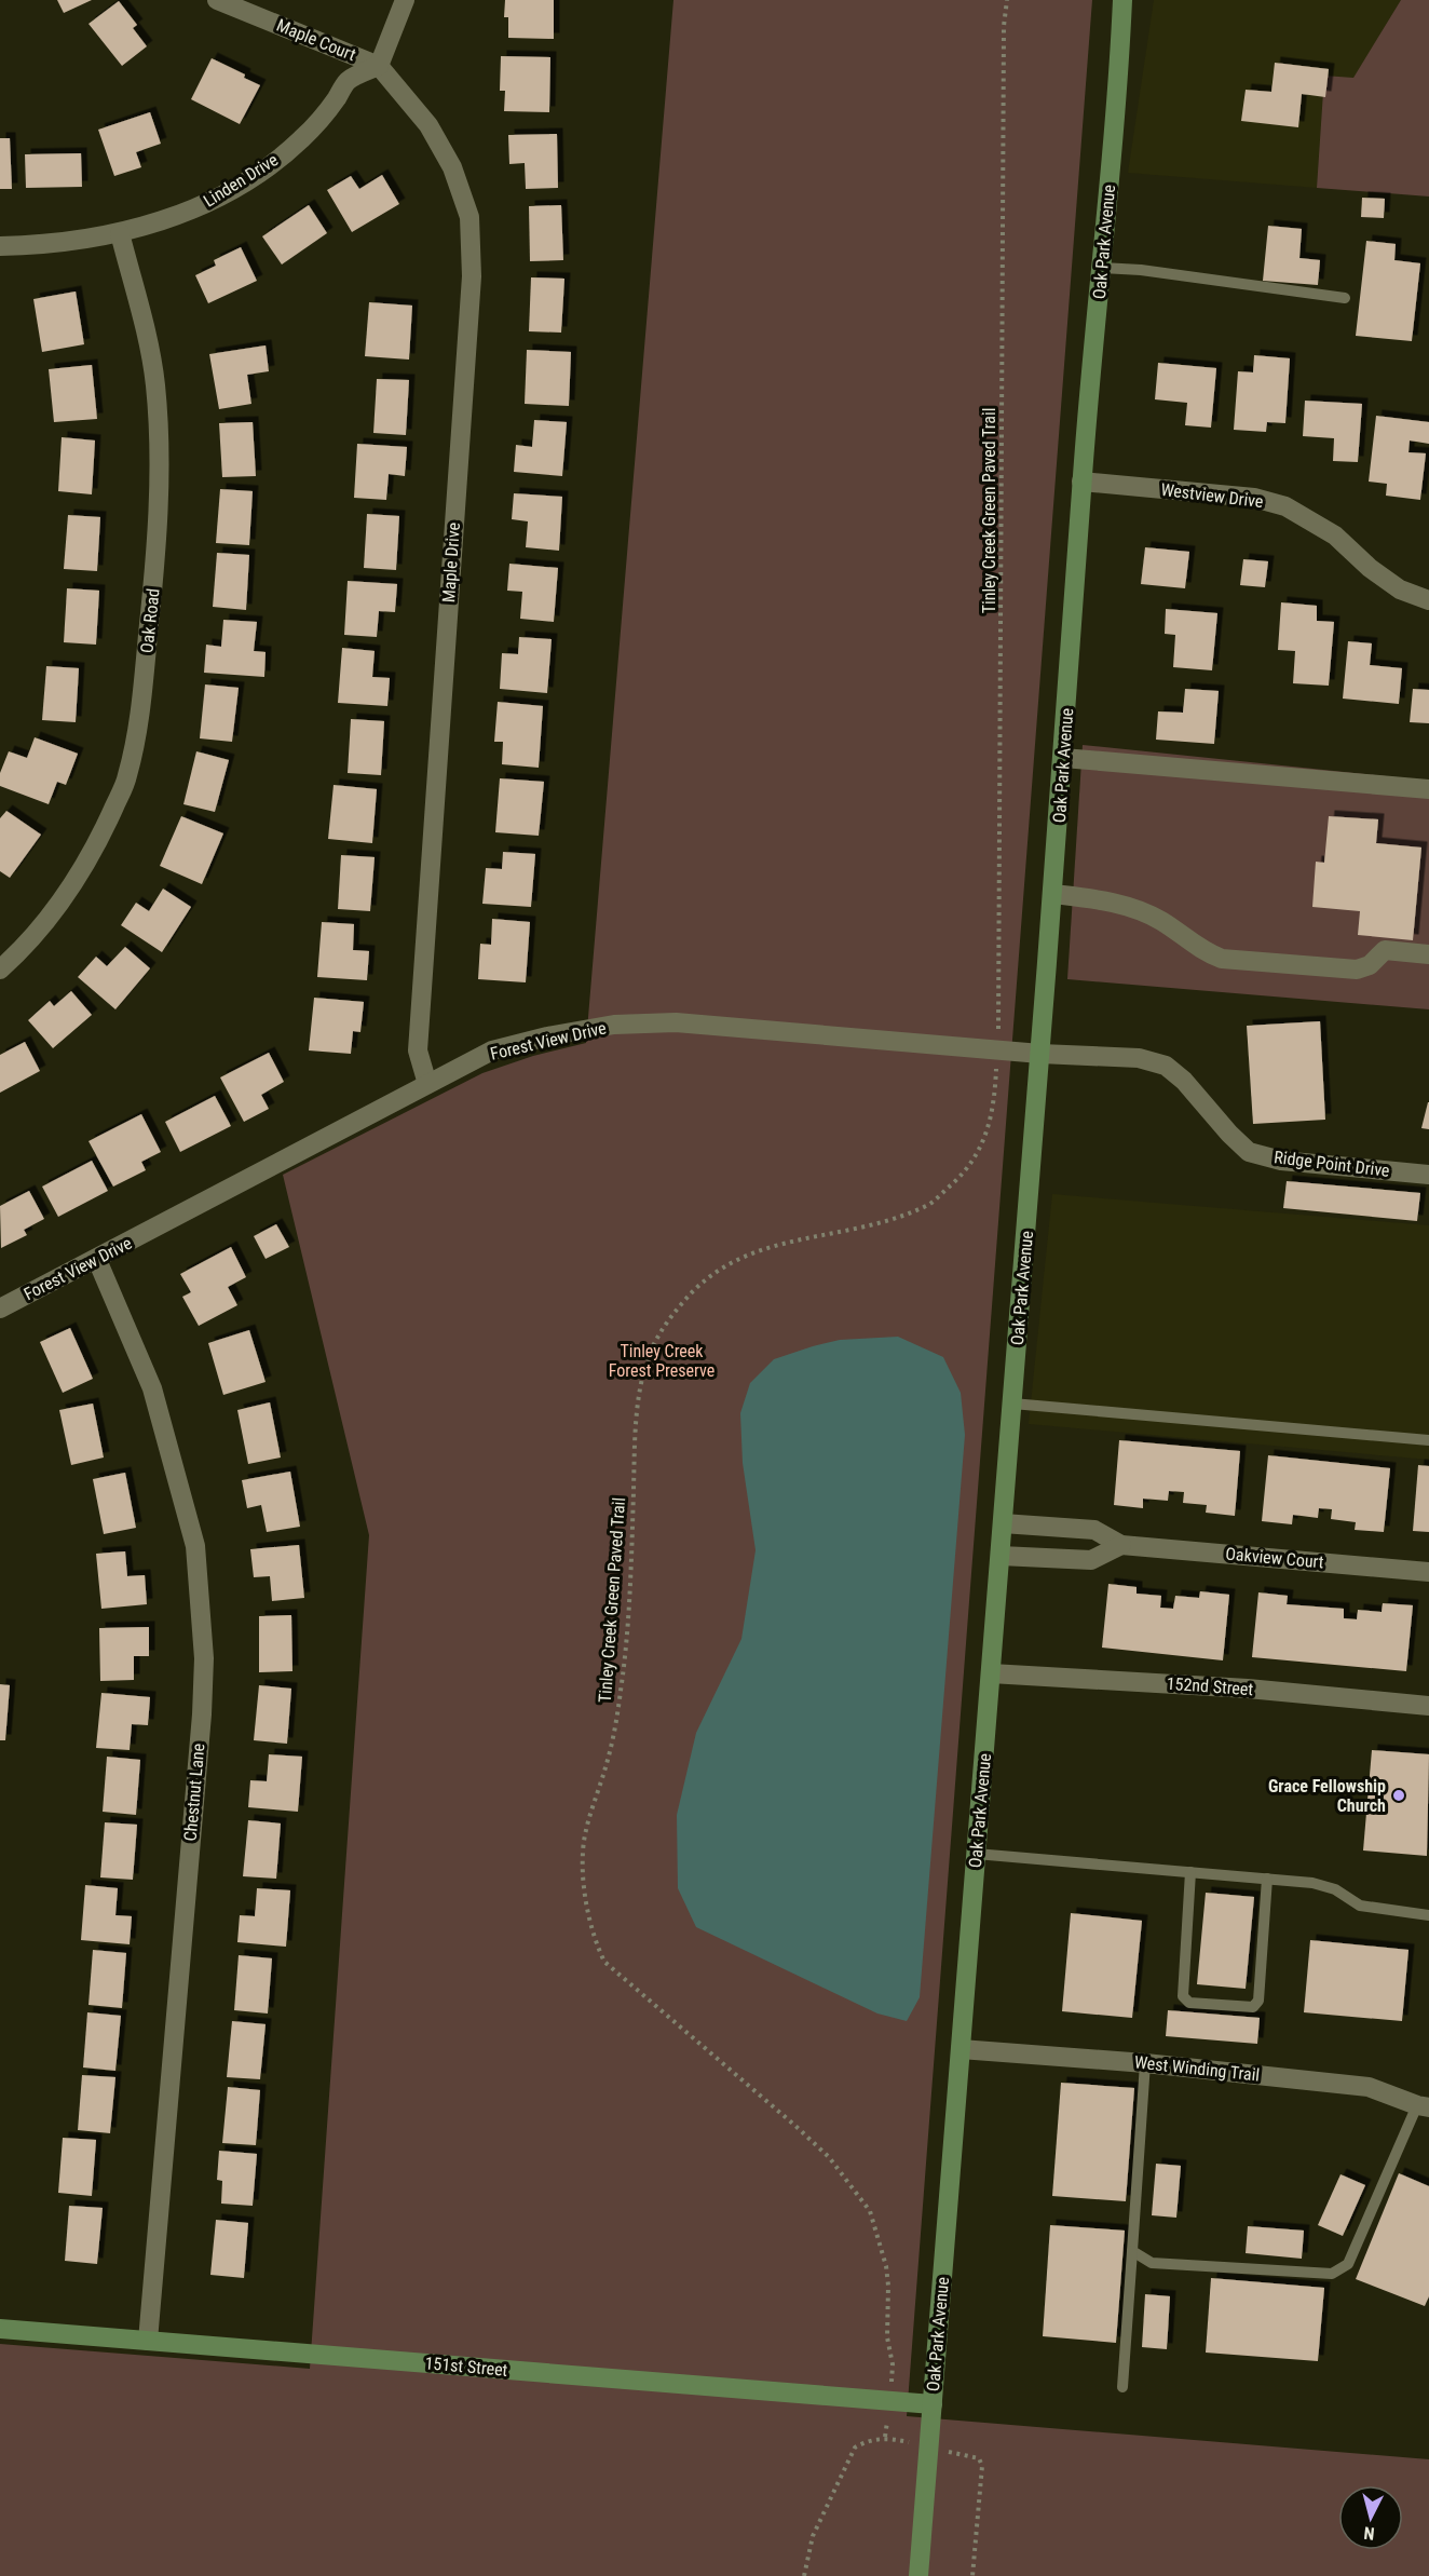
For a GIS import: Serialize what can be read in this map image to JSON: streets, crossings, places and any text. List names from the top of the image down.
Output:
{
  "streets": {
    "street": [
      "Maple Court",
      "Linden Drive",
      "Oak Park Avenue",
      "Westview Drive",
      "Maple Drive",
      "Oak Road",
      "Forest View Drive",
      "Ridge Point Drive",
      "Oakview Court",
      "152nd Street",
      "Chestnut Lane",
      "West Winding Trail",
      "151st Street"
    ],
    "path": ["Tinley Creek Green Paved Trail"]
  },
  "crossings": [
    ["Maple Court", "Linden Drive"],
    ["Maple Court", "Maple Drive"],
    ["Linden Drive", "Maple Drive"],
    ["Linden Drive", "Oak Road"],
    ["Oak Park Avenue", "Westview Drive"],
    ["Oak Park Avenue", "Forest View Drive"],
    ["Oak Park Avenue", "Ridge Point Drive"],
    ["Oak Park Avenue", "Oakview Court"],
    ["Oak Park Avenue", "152nd Street"],
    ["Oak Park Avenue", "West Winding Trail"],
    ["Oak Park Avenue", "151st Street"],
    ["Maple Drive", "Forest View Drive"],
    ["Forest View Drive", "Ridge Point Drive"],
    ["Forest View Drive", "Chestnut Lane"],
    ["Chestnut Lane", "151st Street"]
  ],
  "parks": ["Tinley Creek Forest Preserve"],
  "places": ["Grace Fellowship Church"],
  "north": "bottom"
}
